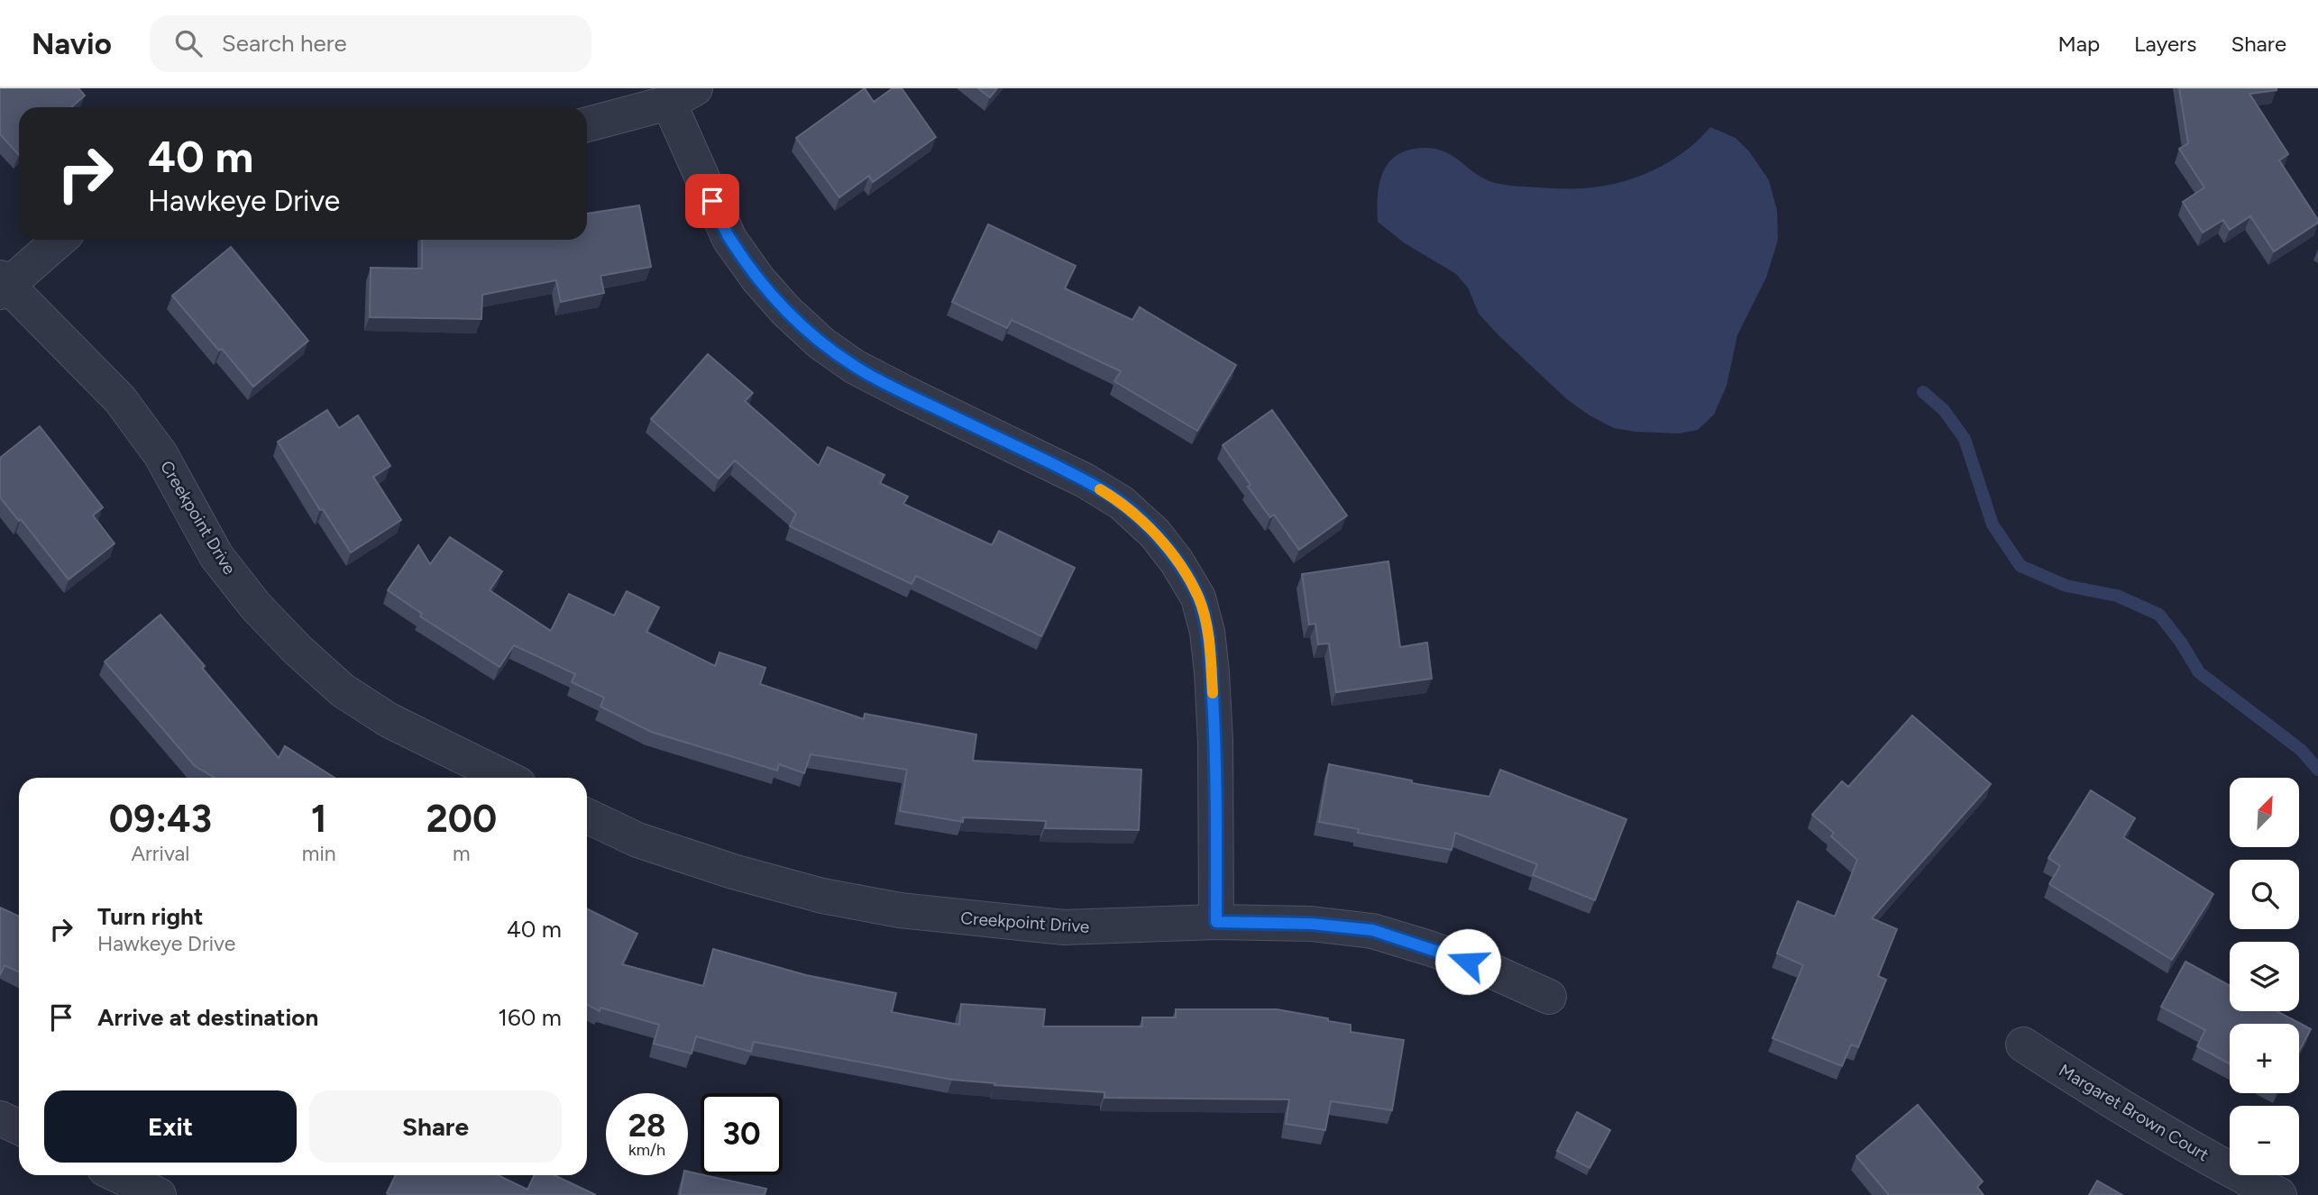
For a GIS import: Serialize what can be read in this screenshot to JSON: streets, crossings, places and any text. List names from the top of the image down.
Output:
{
  "streets": {
    "street": ["Creekpoint Drive", "Margaret Brown Court"]
  },
  "north": "top right",
  "page": {
    "header": "Navio",
    "search": "Search here",
    "nav": ["Map", "Layers", "Share"],
    "turn": ["40 m", "Hawkeye Drive"],
    "map_buttons": ["+", "−"],
    "eta": [
      "09:43",
      "Arrival",
      "1",
      "min",
      "200",
      "m"
    ],
    "list": [
      {
        "name": "Turn right",
        "note": "Hawkeye Drive",
        "value": "40 m"
      },
      {
        "name": "Arrive at destination",
        "value": "160 m"
      }
    ],
    "buttons": ["Exit", "Share"],
    "speed": "28 km/h",
    "limit": "30"
  }
}
